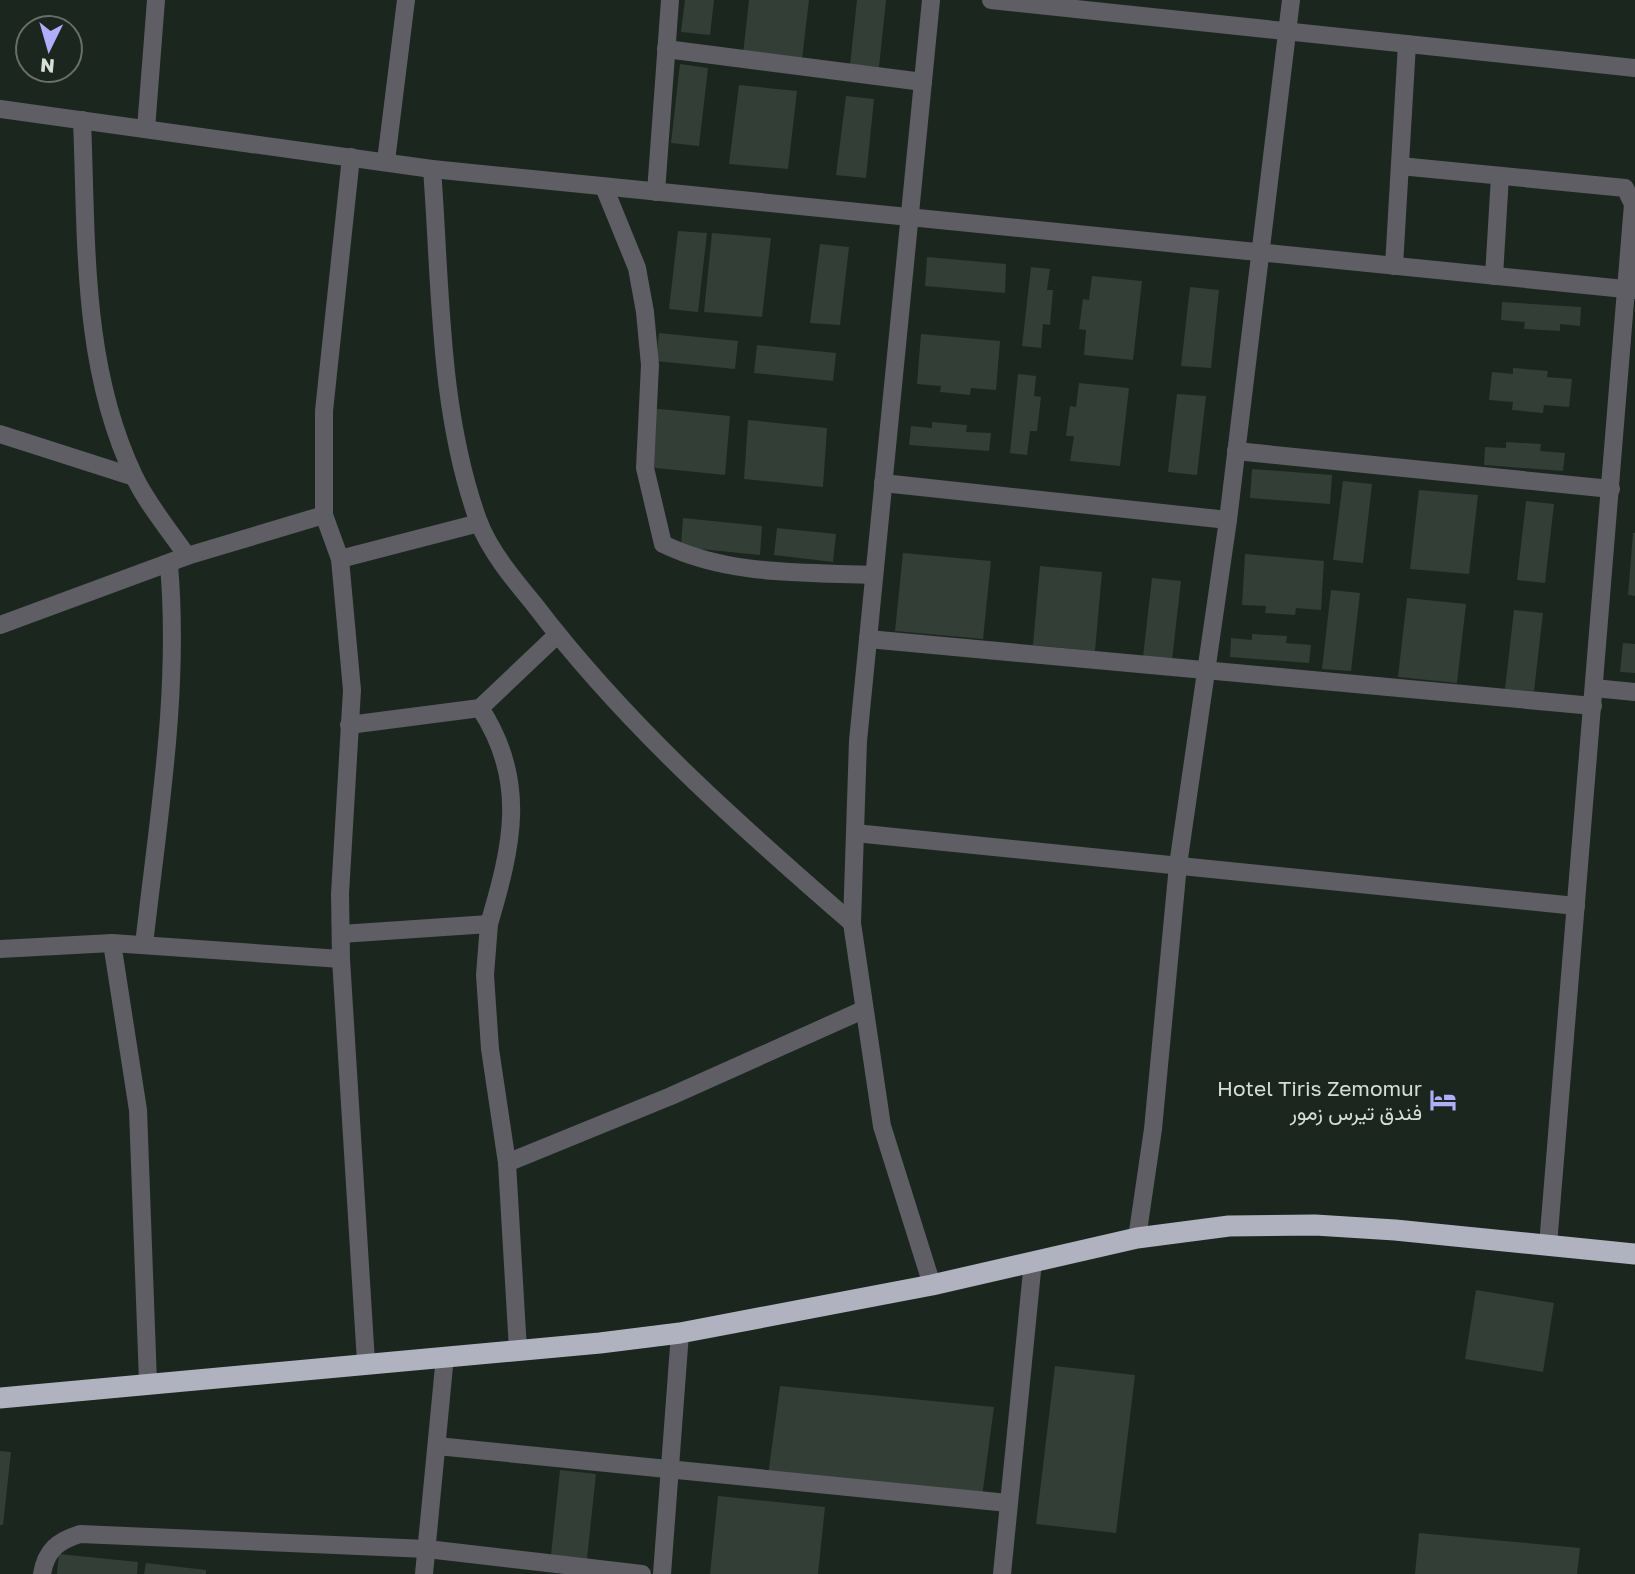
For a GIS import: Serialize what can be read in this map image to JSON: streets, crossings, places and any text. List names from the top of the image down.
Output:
{
  "places": {
    "hotel": ["Hotel Tiris Zemomur فندق تيرس زمور"]
  },
  "north": "bottom"
}
